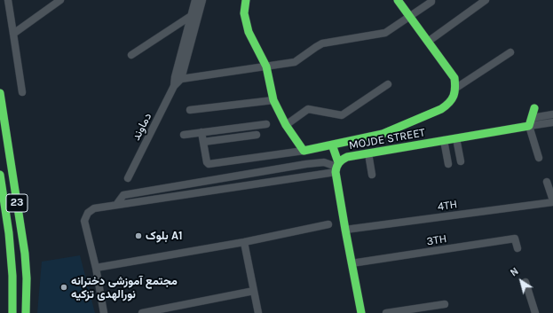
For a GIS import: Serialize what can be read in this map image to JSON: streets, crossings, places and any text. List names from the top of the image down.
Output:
{
  "streets": {
    "main road": ["MOJDE STREET", "23"],
    "street": ["دماوند", "4TH", "3TH"]
  },
  "places": ["بلوک A1", "مجتمع آموزشی دخترانه نورالهدی تزکیه"],
  "north": "top left"
}
